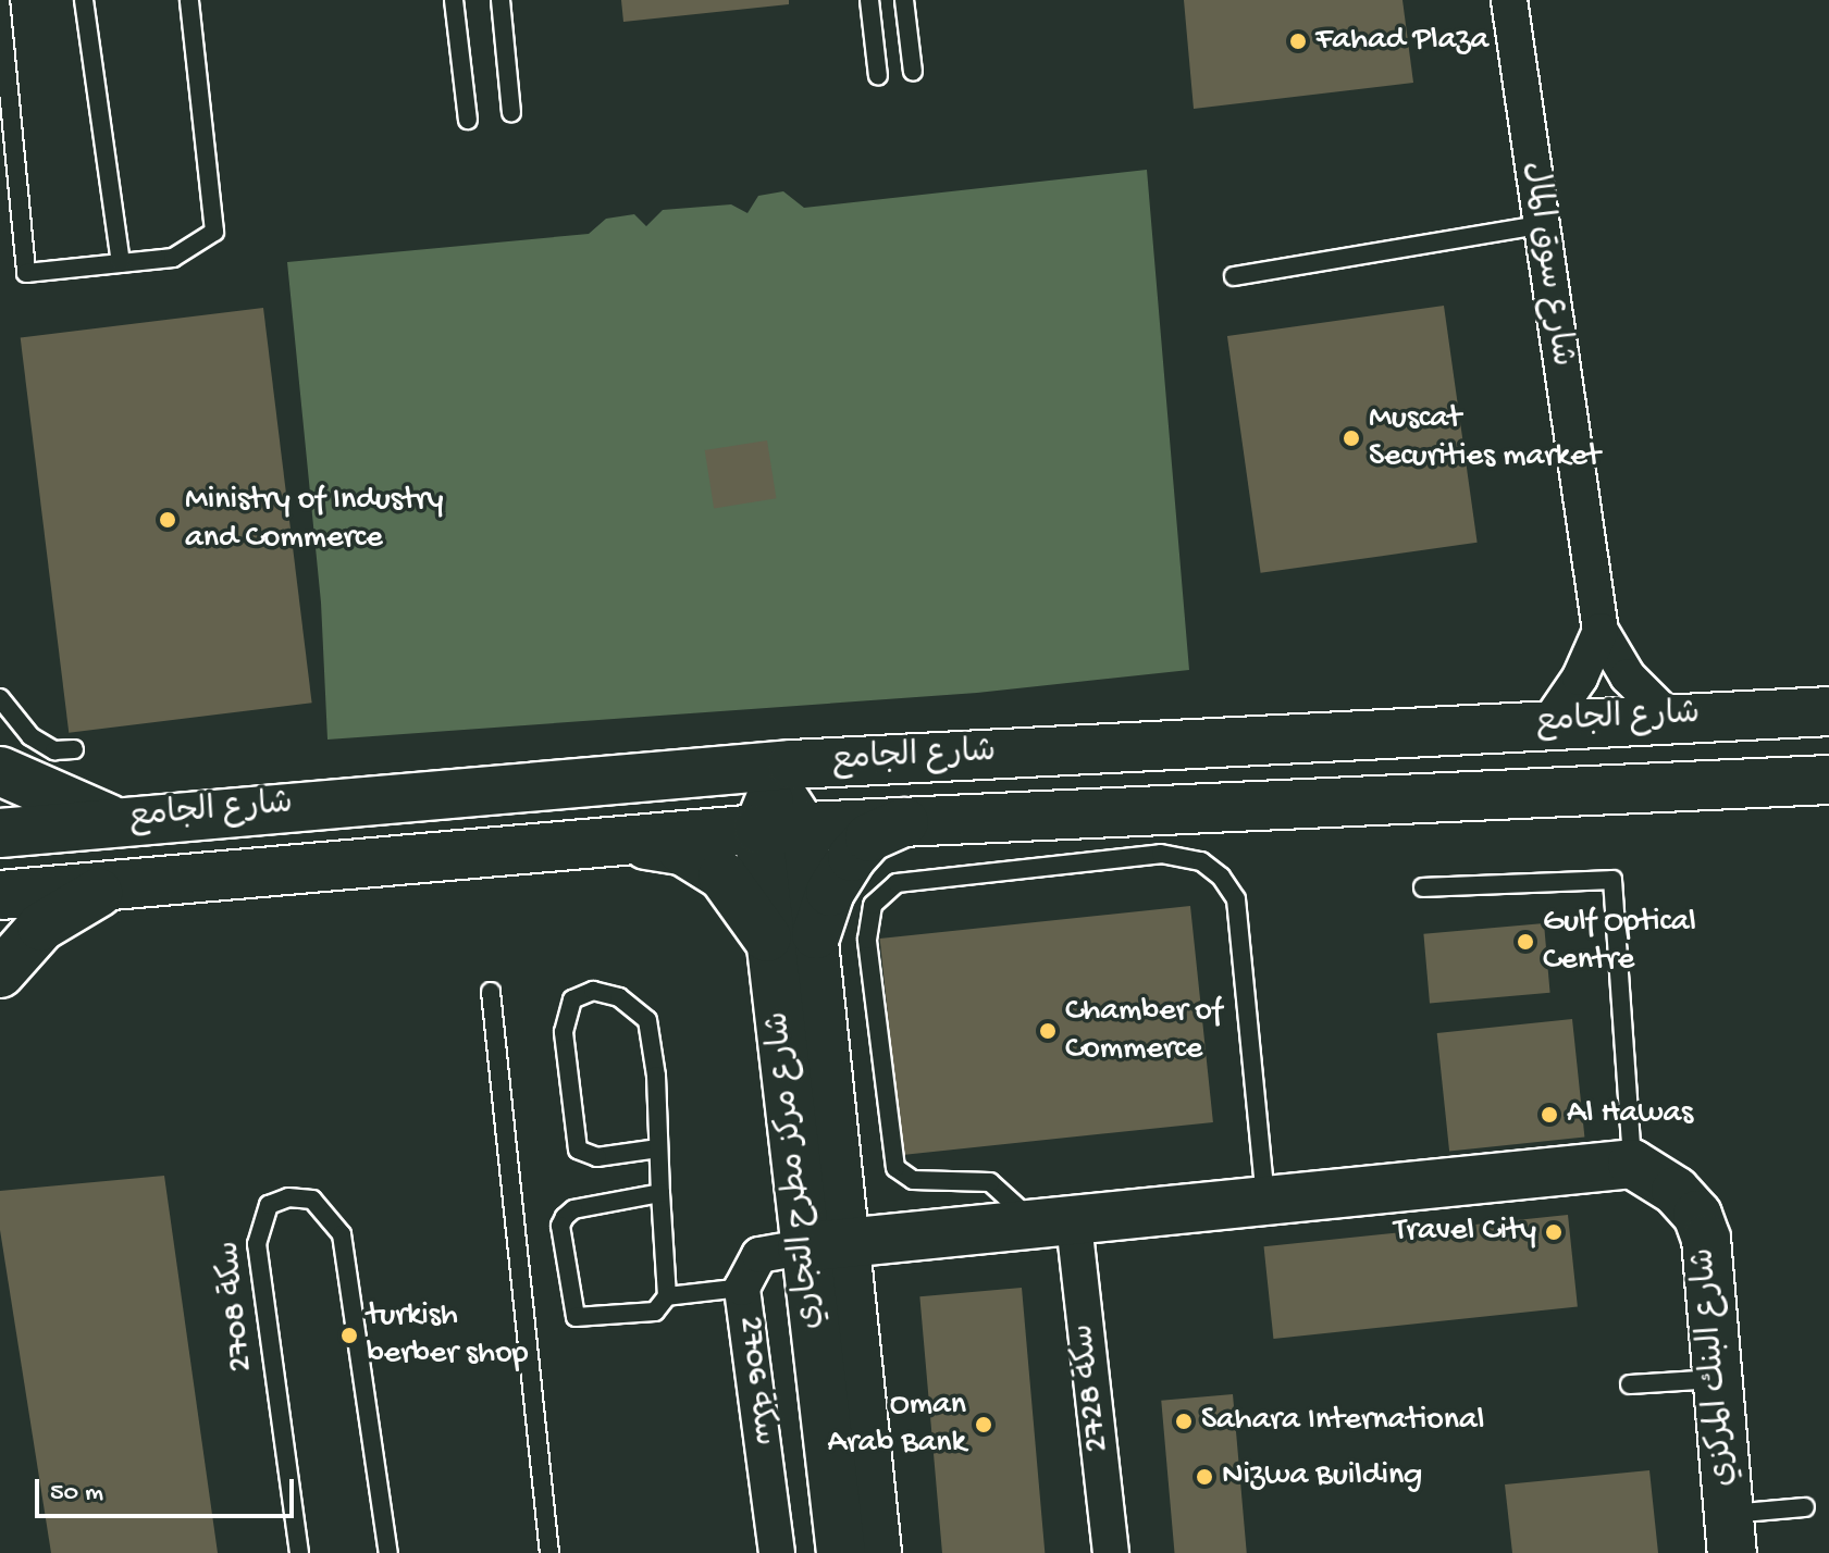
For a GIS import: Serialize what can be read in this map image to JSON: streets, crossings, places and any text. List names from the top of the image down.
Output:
{
  "streets": {
    "main road": ["شارع الجامع", "شارع مركز مطرح التجاري", "شارع البنك المركزي"],
    "street": ["شارع سوق المال", "سكة 2706", "سكة 2728"],
    "lane": ["سكة 2708"]
  },
  "crossings": [
    ["شارع سوق المال", "شارع الجامع"],
    ["شارع الجامع", "شارع مركز مطرح التجاري"],
    ["شارع مركز مطرح التجاري", "سكة 2706"]
  ],
  "places": [
    "Fahad Plaza",
    "Muscat Securities market",
    "Ministry of Industry and Commerce",
    "Gulf Optical Centre",
    "Chamber of Commerce",
    "Al Hawas",
    "Travel City",
    "turkish berber shop",
    "Sahara International",
    "Oman Arab Bank",
    "Nizwa Building"
  ],
  "scale_bar": "50 m"
}
